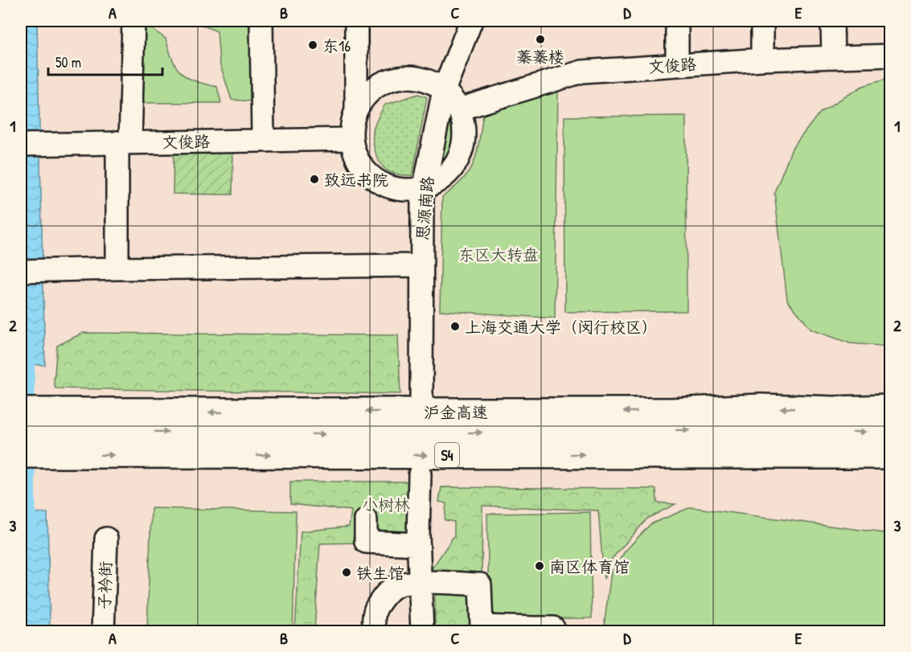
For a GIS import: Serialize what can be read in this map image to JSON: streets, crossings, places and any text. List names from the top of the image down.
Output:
{
  "streets": {
    "highway": ["沪金高速", "S4"],
    "lane": ["文俊路", "思源南路", "子衿街"]
  },
  "crossings": [
    ["文俊路", "思源南路"]
  ],
  "parks": ["东区大转盘", "小树林"],
  "places": [
    "蓁蓁楼",
    "东16",
    "致远书院",
    "上海交通大学（闵行校区）",
    "南区体育馆",
    "铁生馆"
  ],
  "scale_bar": "50 m",
  "grid": {
    "columns": [
      "A",
      "B",
      "C",
      "D",
      "E"
    ],
    "rows": ["1", "2", "3"]
  }
}
